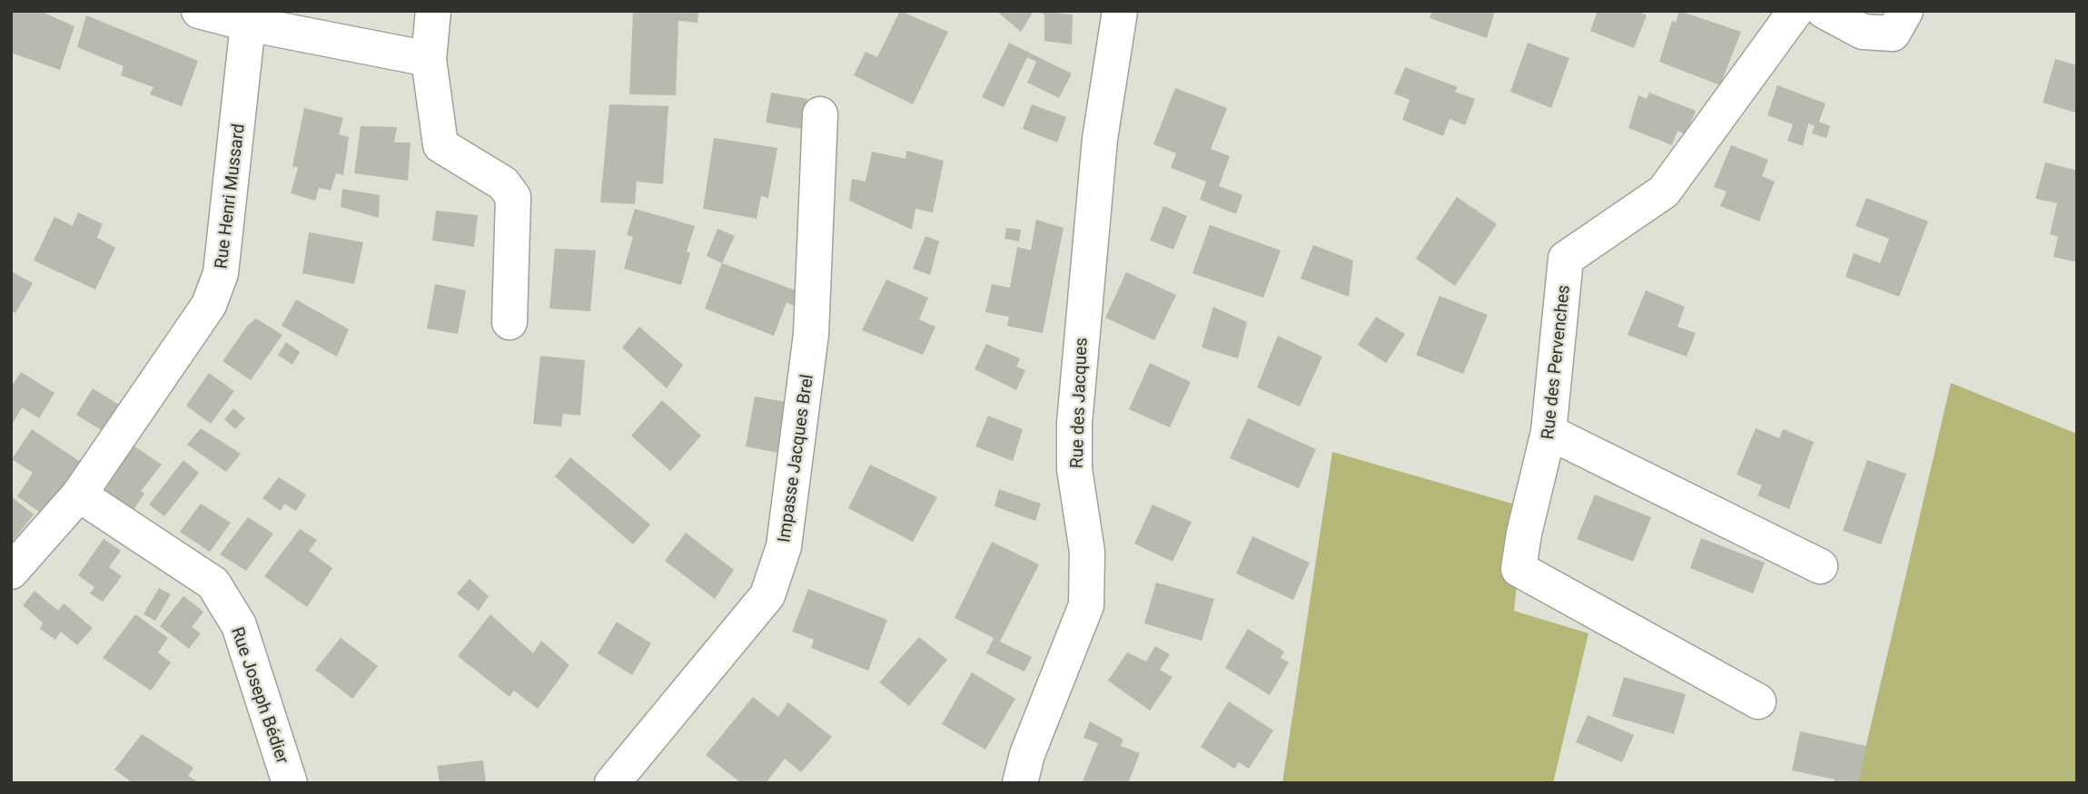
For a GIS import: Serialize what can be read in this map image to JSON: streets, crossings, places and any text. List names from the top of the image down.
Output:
{
  "streets": {
    "street": [
      "Rue Henri Mussard",
      "Rue des Pervenches",
      "Rue des Jacques",
      "Impasse Jacques Brel",
      "Rue Joseph Bédier"
    ]
  },
  "crossings": [
    ["Rue Henri Mussard", "Rue Joseph Bédier"]
  ]
}
